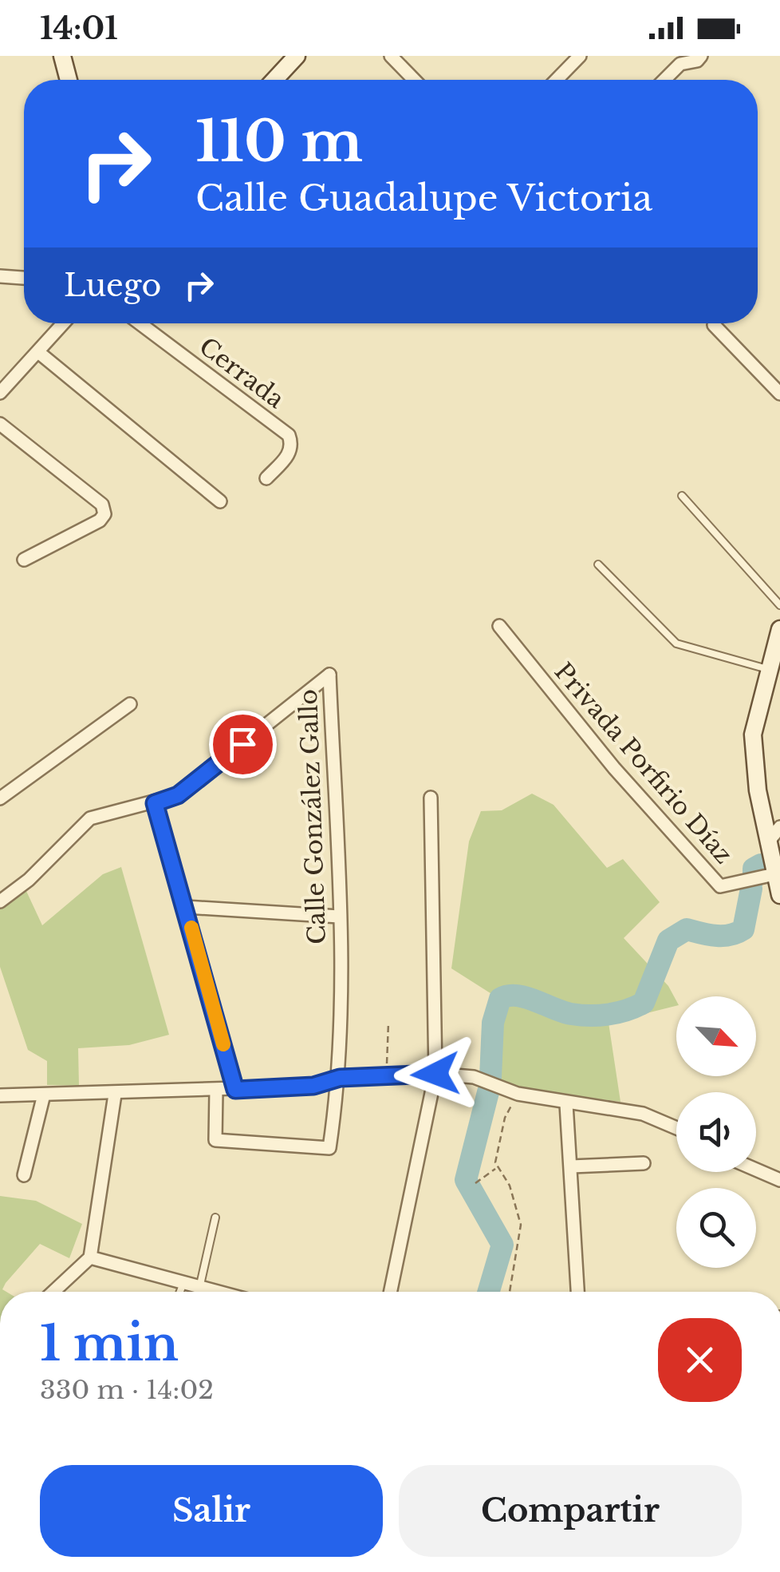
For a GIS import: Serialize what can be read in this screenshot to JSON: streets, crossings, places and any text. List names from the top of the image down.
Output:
{
  "streets": {
    "street": ["Cerrada", "Privada Porfirio Díaz", "Calle González Gallo"]
  },
  "north": "bottom right",
  "page": {
    "status": "14:01",
    "turn": ["110 m", "Calle Guadalupe Victoria"],
    "then": "Luego",
    "heading": ["1 min", "330 m · 14:02"],
    "buttons": ["Salir", "Compartir"]
  }
}
